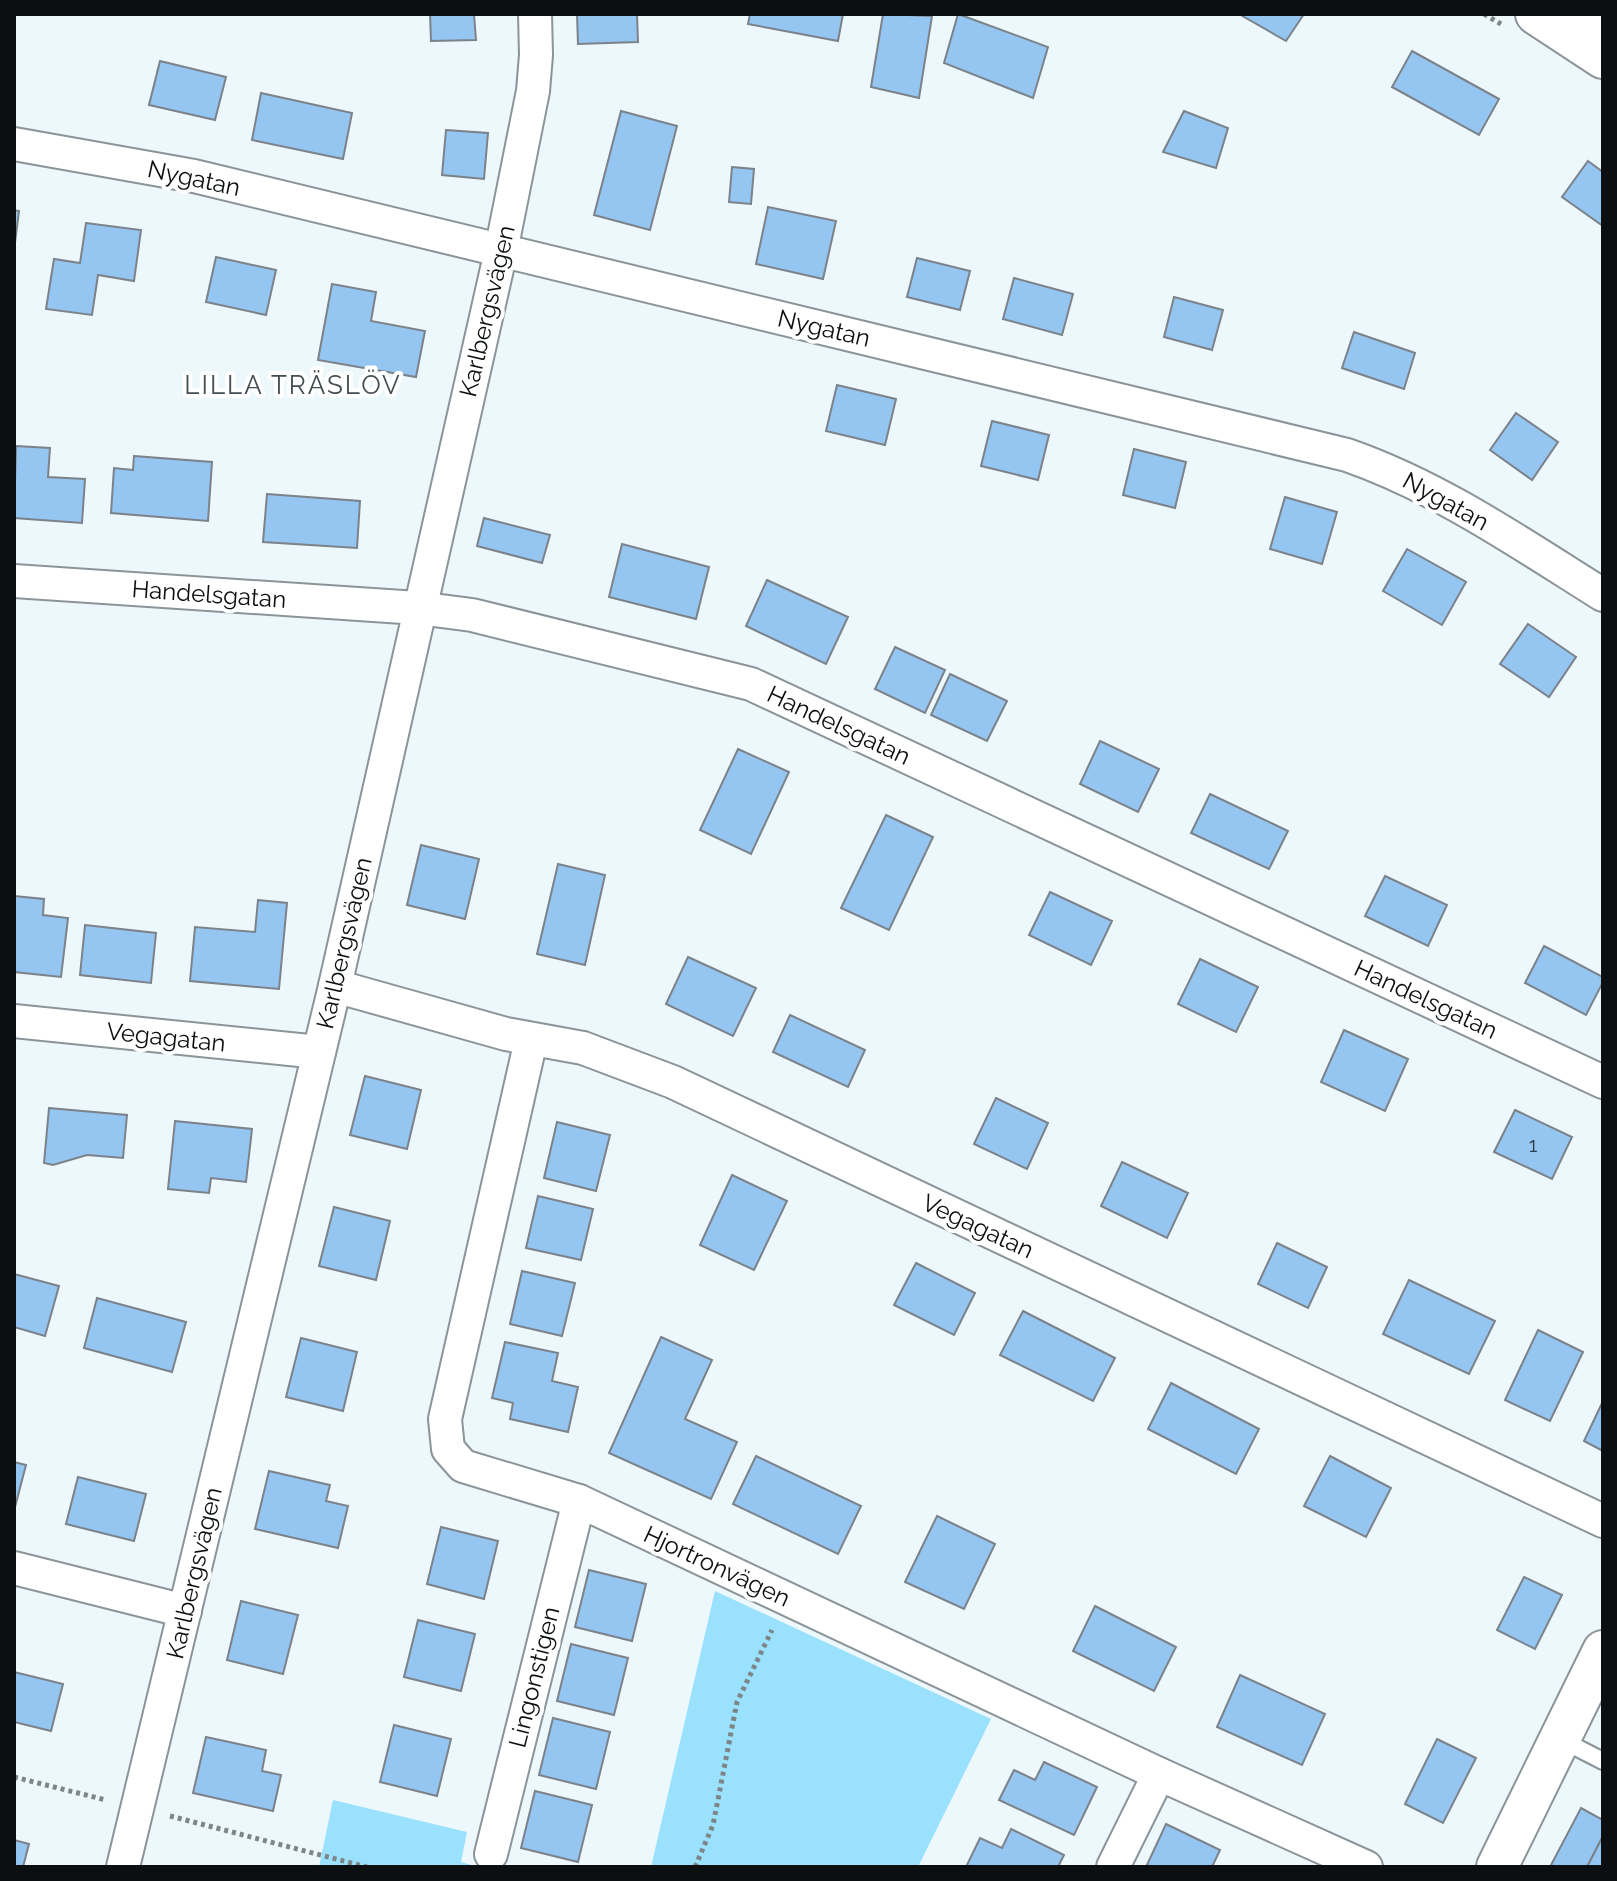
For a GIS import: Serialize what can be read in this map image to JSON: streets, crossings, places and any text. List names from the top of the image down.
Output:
{
  "streets": {
    "street": [
      "Nygatan",
      "Karlbergsvägen",
      "Handelsgatan",
      "Vegagatan",
      "Hjortronvägen",
      "Lingonstigen"
    ]
  },
  "crossings": [
    ["Nygatan", "Karlbergsvägen"],
    ["Karlbergsvägen", "Handelsgatan"],
    ["Karlbergsvägen", "Vegagatan"],
    ["Vegagatan", "Hjortronvägen"],
    ["Hjortronvägen", "Lingonstigen"]
  ],
  "districts": ["LILLA TRÄSLÖV"],
  "house_numbers": ["1"]
}
